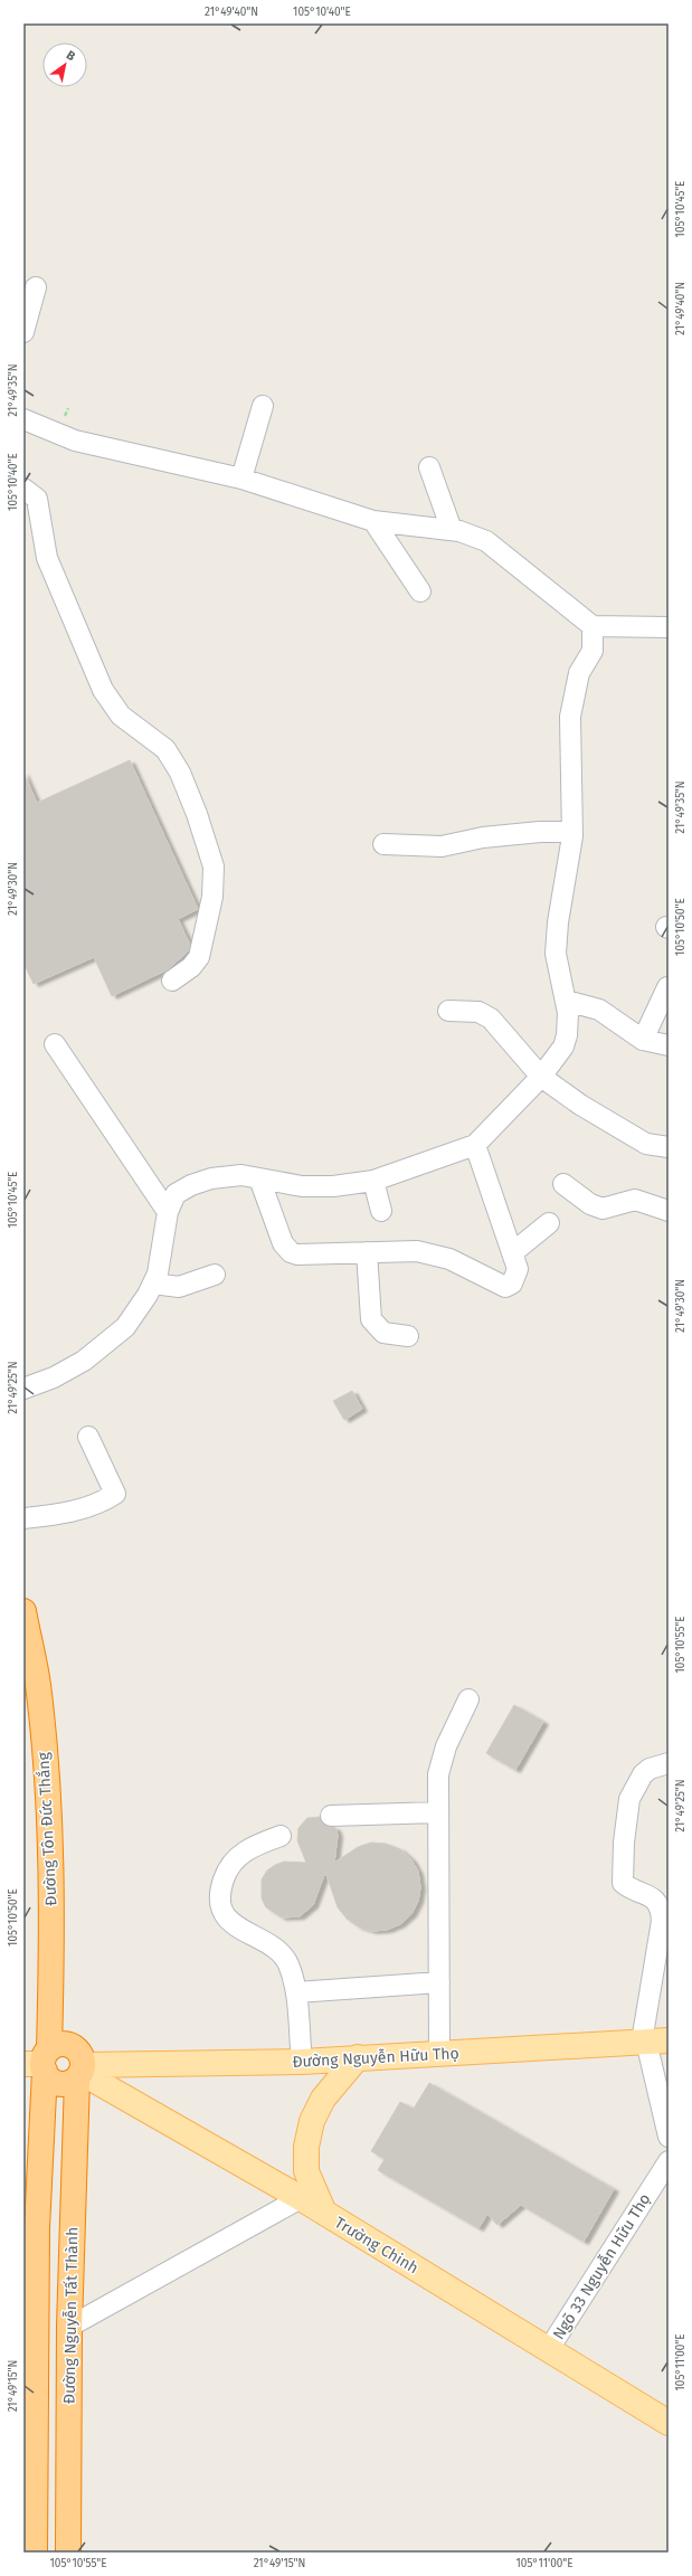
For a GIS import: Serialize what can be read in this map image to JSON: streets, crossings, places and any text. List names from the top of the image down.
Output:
{
  "streets": {
    "highway": ["Đường Tôn Đức Thắng", "Đường Nguyễn Tất Thành"],
    "main road": ["Đường Nguyễn Hữu Thọ", "Trường Chinh"],
    "street": ["Ngõ 33 Nguyễn Hữu Thọ"]
  },
  "crossings": [
    ["Đường Tôn Đức Thắng", "Đường Nguyễn Hữu Thọ"],
    ["Đường Tôn Đức Thắng", "Trường Chinh"],
    ["Đường Tôn Đức Thắng", "Đường Nguyễn Tất Thành"],
    ["Đường Nguyễn Hữu Thọ", "Trường Chinh"],
    ["Đường Nguyễn Hữu Thọ", "Đường Nguyễn Tất Thành"],
    ["Trường Chinh", "Ngõ 33 Nguyễn Hữu Thọ"],
    ["Trường Chinh", "Đường Nguyễn Tất Thành"]
  ],
  "north": "top right",
  "coordinates": [
    "21°49'40\"N",
    "105°10'40\"E",
    "105°10'45\"E",
    "21°49'35\"N",
    "21°49'30\"N",
    "105°10'50\"E",
    "21°49'25\"N",
    "105°10'55\"E",
    "105°11'00\"E",
    "21°49'15\"N"
  ]
}
